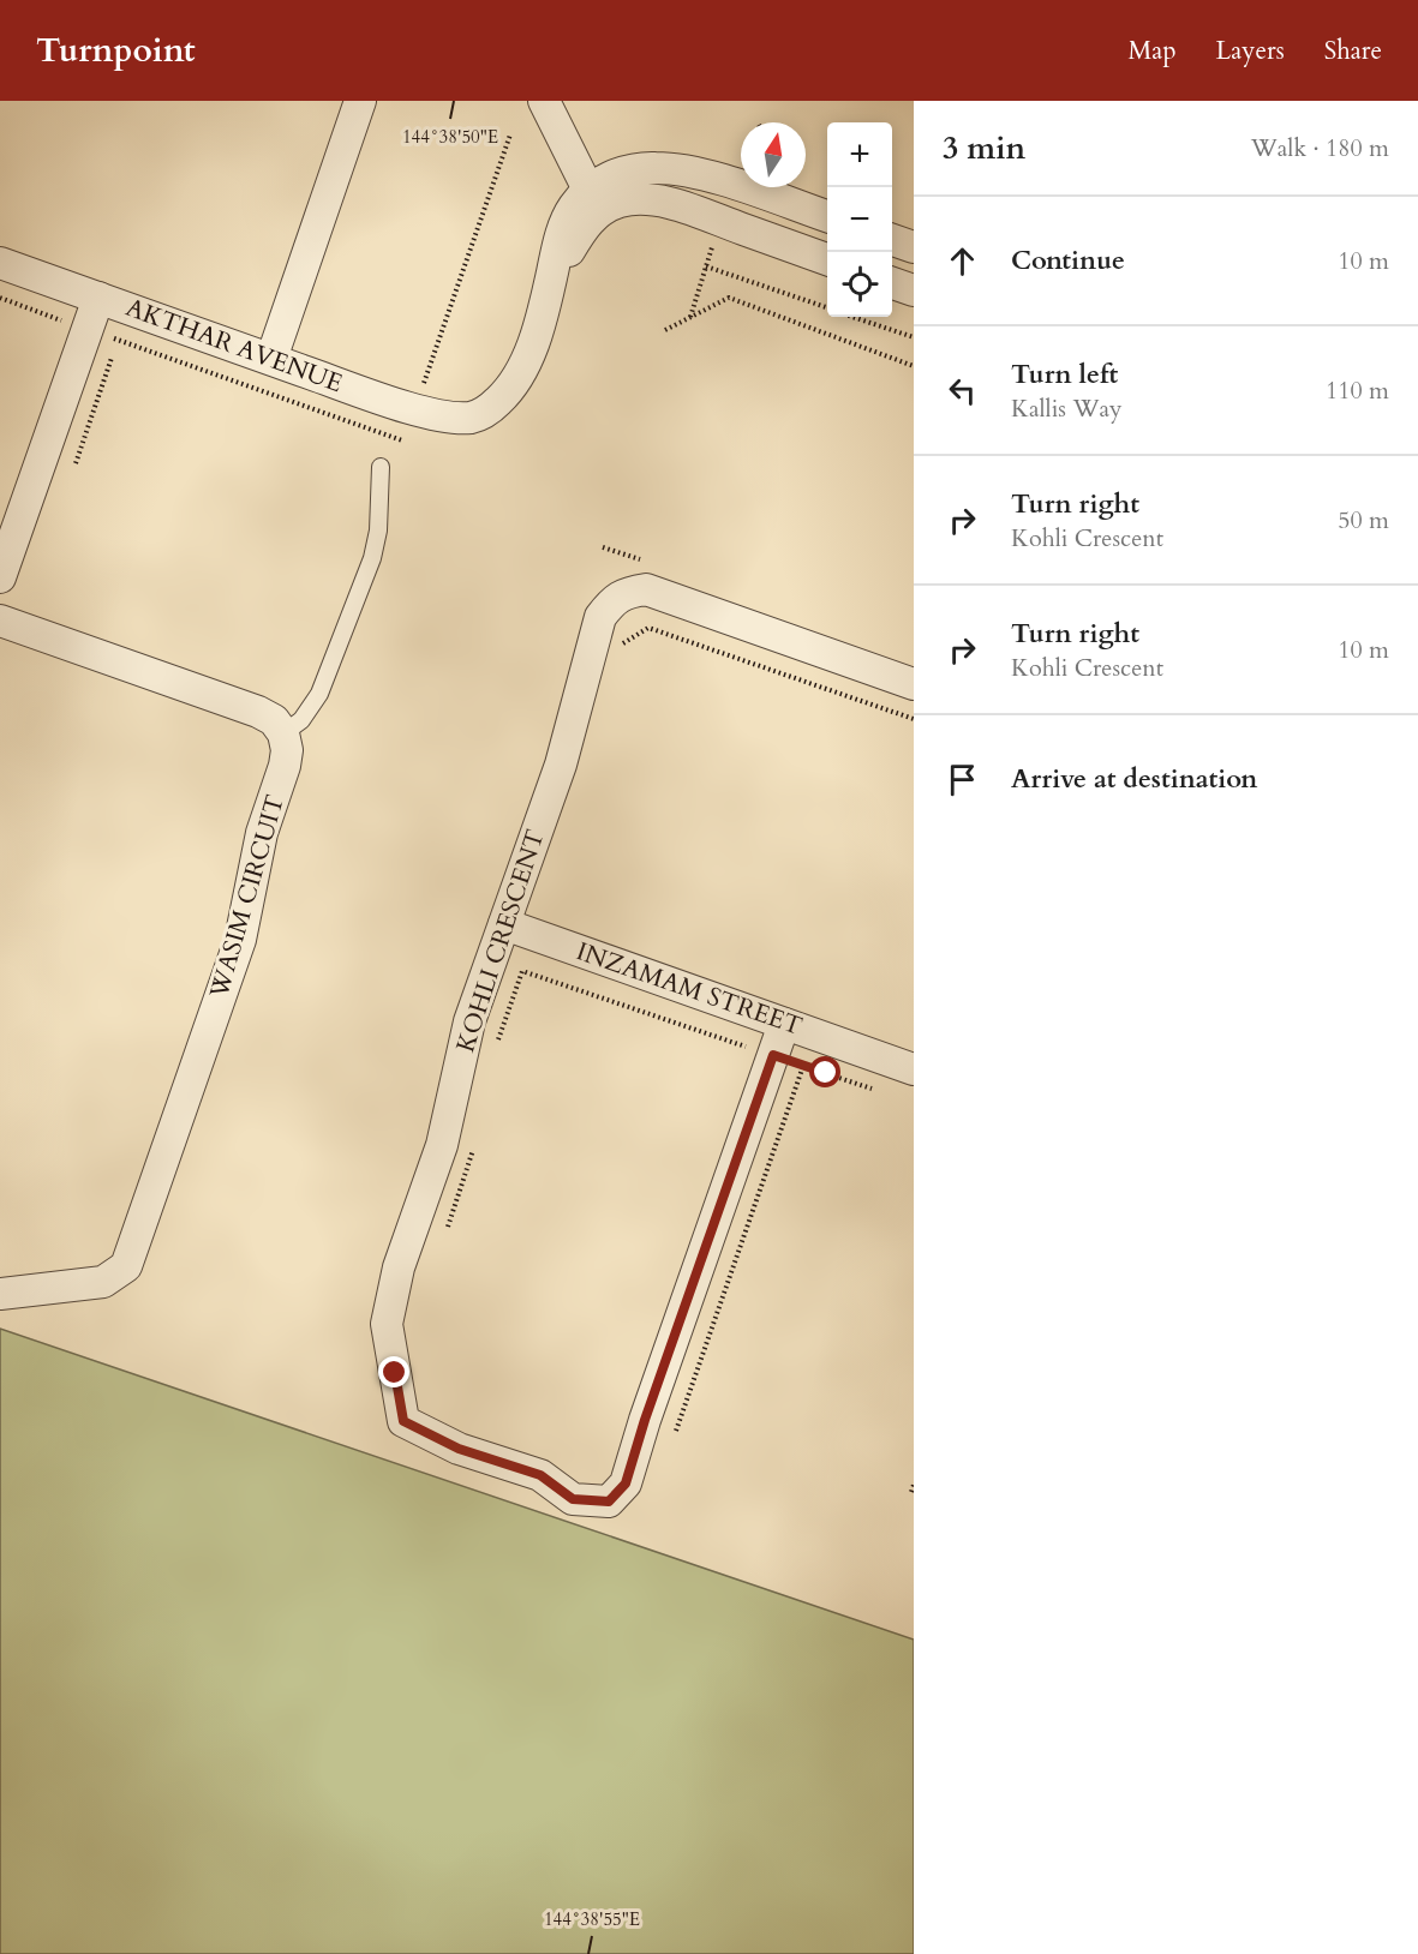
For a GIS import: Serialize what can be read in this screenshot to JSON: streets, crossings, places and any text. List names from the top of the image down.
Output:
{
  "streets": {
    "street": [
      "AKTHAR AVENUE",
      "WASIM CIRCUIT",
      "KOHLI CRESCENT",
      "INZAMAM STREET"
    ]
  },
  "crossings": [
    ["KOHLI CRESCENT", "INZAMAM STREET"]
  ],
  "north": "top",
  "page": {
    "header": "Turnpoint",
    "nav": ["Map", "Layers", "Share"],
    "heading": ["3 min", "Walk · 180 m"],
    "map_buttons": ["+", "−"],
    "list": [
      ["Continue", "10 m"],
      ["Turn left", "Kallis Way", "110 m"],
      ["Turn right", "Kohli Crescent", "50 m"],
      ["Turn right", "Kohli Crescent", "10 m"],
      "Arrive at destination"
    ]
  },
  "coordinates": ["144°38'50\"E", "144°38'55\"E"]
}
